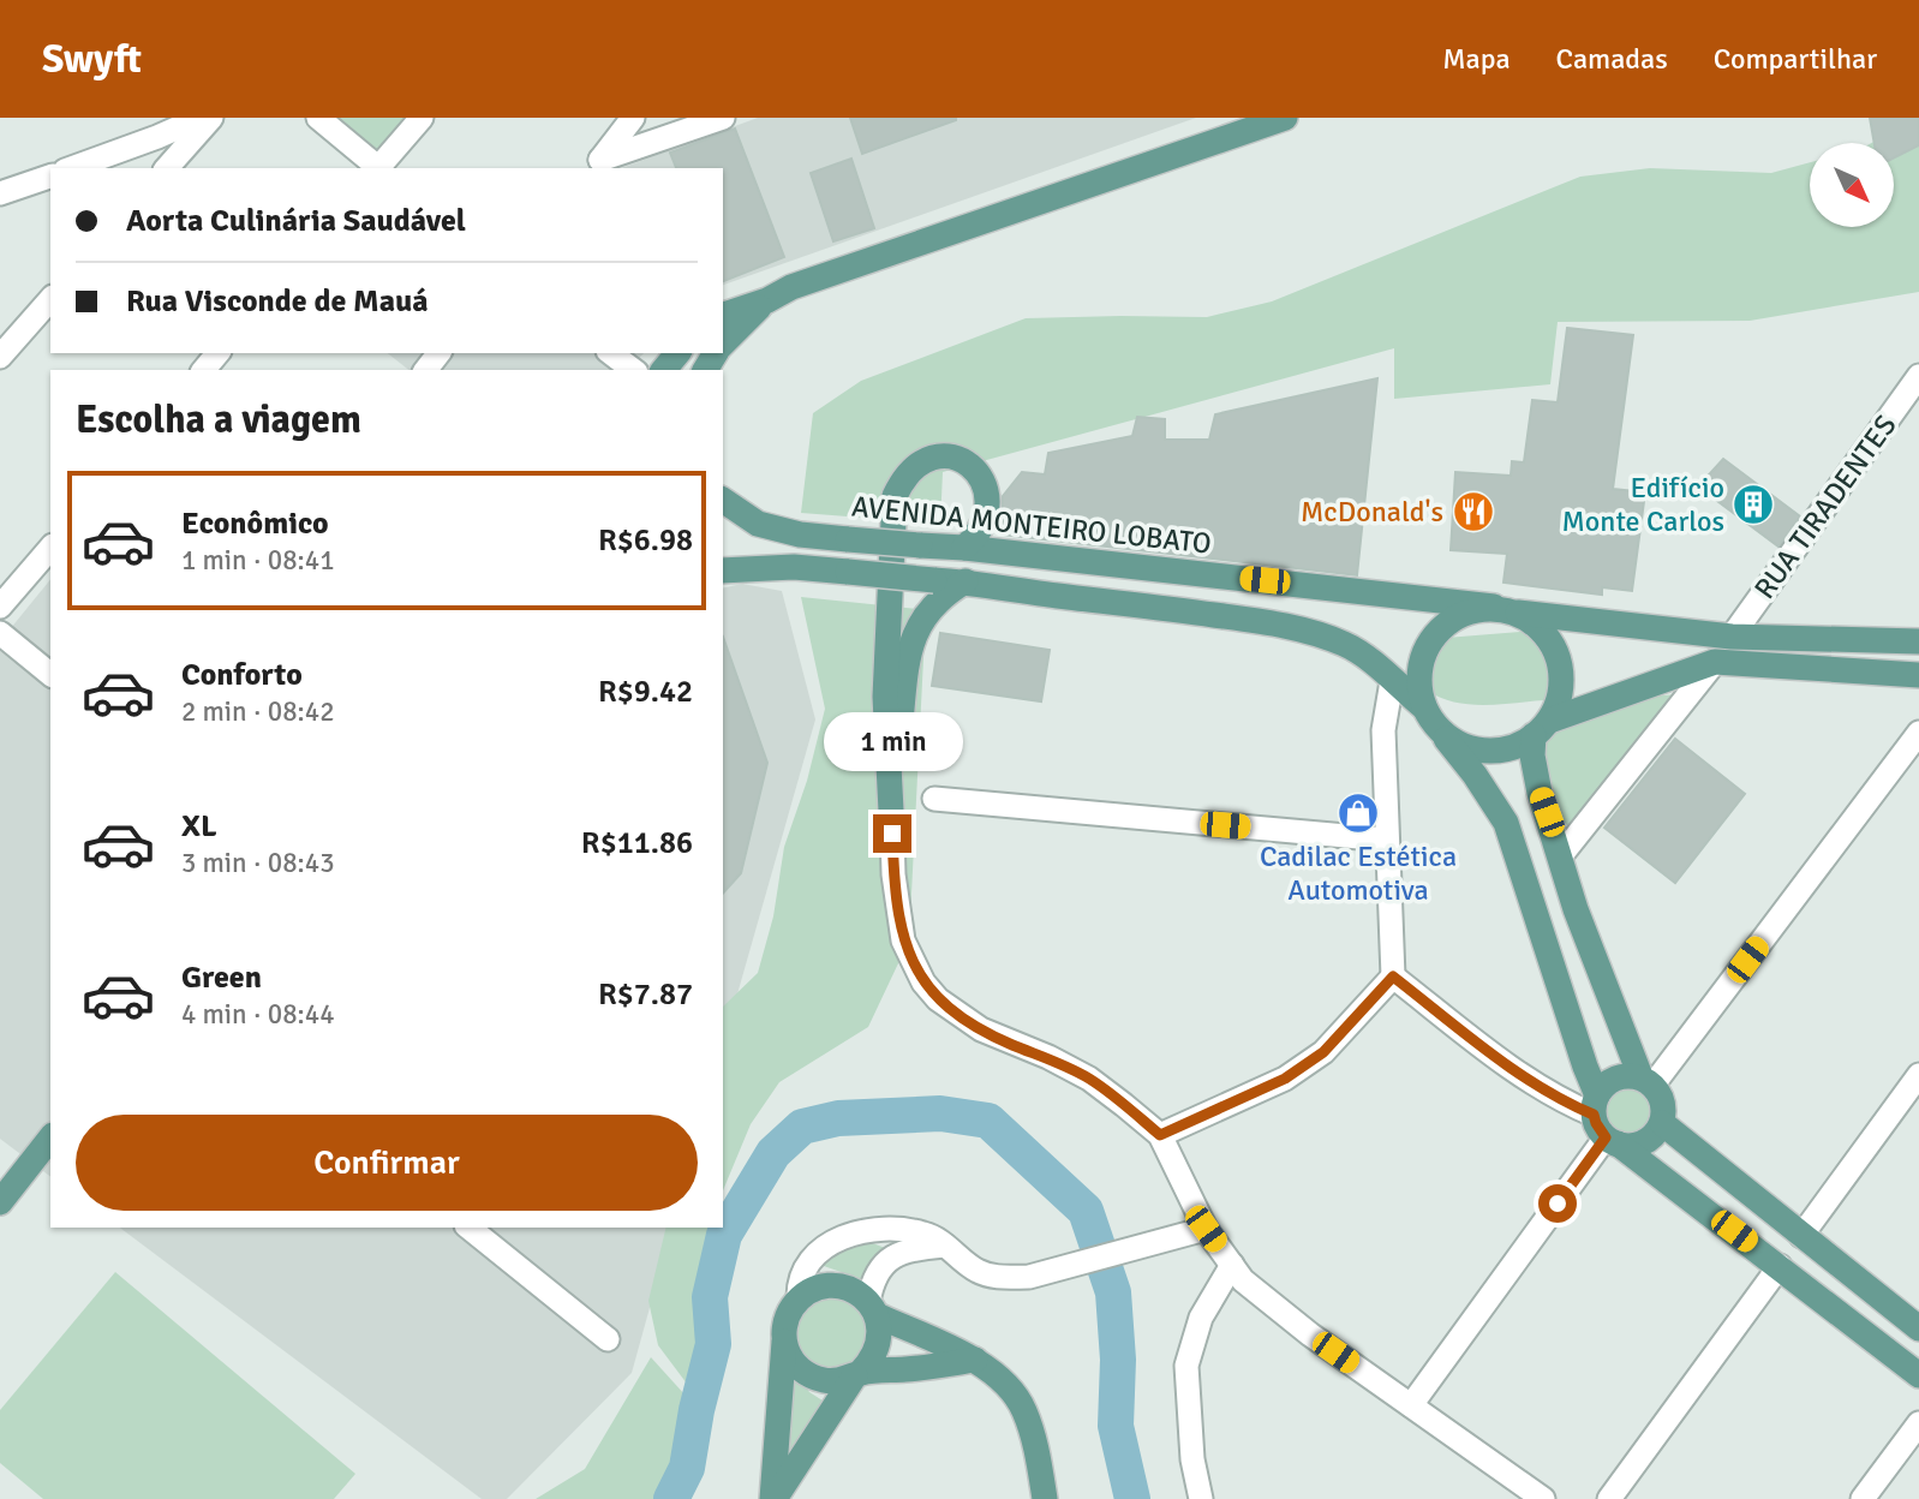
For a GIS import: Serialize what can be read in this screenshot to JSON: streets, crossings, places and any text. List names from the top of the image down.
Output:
{
  "streets": {
    "main road": ["AVENIDA MONTEIRO LOBATO"],
    "street": ["RUA TIRADENTES"]
  },
  "crossings": [
    ["RUA TIRADENTES", "AVENIDA MONTEIRO LOBATO"]
  ],
  "places": {
    "building": ["Edifício Monte Carlos"],
    "restaurant": ["McDonald's"],
    "shop": ["Cadilac Estética Automotiva"]
  },
  "north": "bottom right",
  "page": {
    "header": "Swyft",
    "nav": ["Mapa", "Camadas", "Compartilhar"],
    "banner": ["Aorta Culinária Saudável", "Rua Visconde de Mauá"],
    "heading": "Escolha a viagem",
    "list": [
      {
        "name": "Econômico",
        "note": "1 min · 08:41",
        "value": "R$6.98"
      },
      {
        "name": "Conforto",
        "note": "2 min · 08:42",
        "value": "R$9.42"
      },
      {
        "name": "XL",
        "note": "3 min · 08:43",
        "value": "R$11.86"
      },
      {
        "name": "Green",
        "note": "4 min · 08:44",
        "value": "R$7.87"
      }
    ],
    "bubble": "1 min",
    "buttons": "Confirmar"
  }
}
